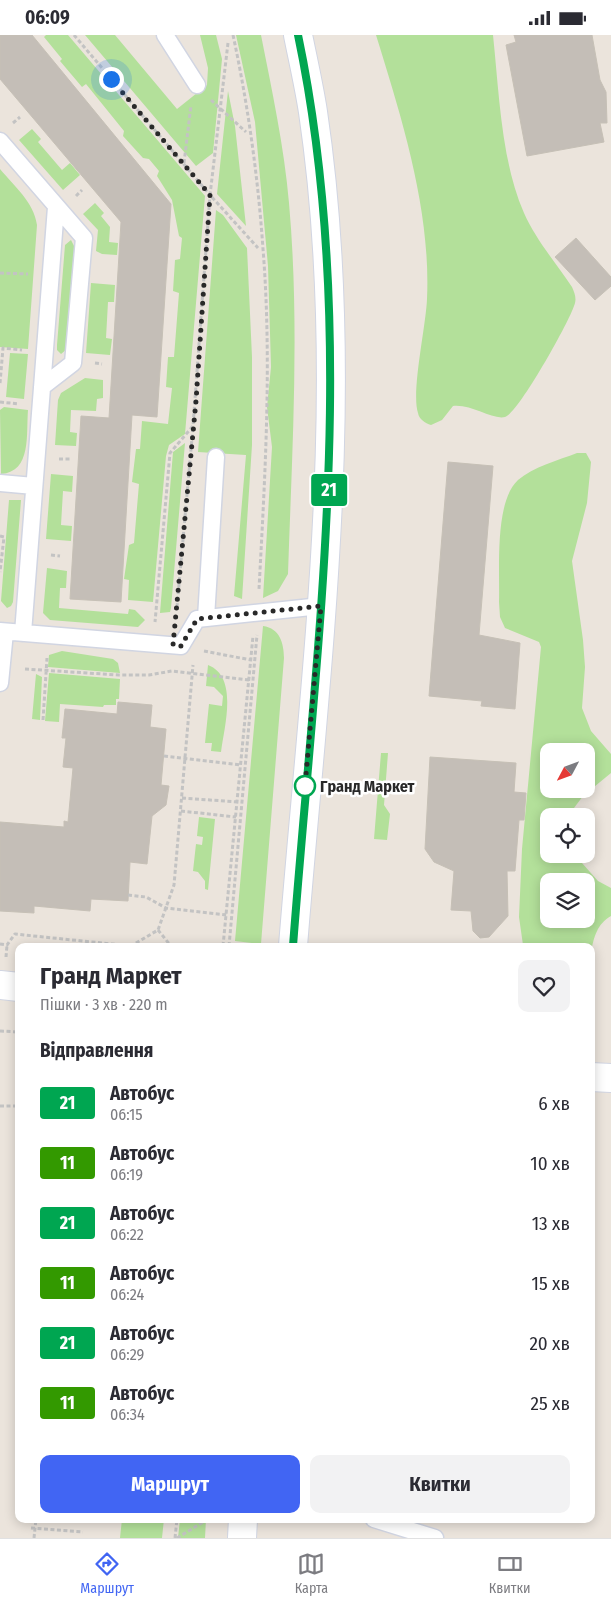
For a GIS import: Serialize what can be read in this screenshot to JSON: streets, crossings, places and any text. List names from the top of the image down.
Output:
{
  "places": ["Гранд Маркет"],
  "lines": ["bus line 21"],
  "north": "bottom left",
  "page": {
    "status": "06:09",
    "on_map": "21",
    "heading": [
      ["Гранд Маркет", "Пішки · 3 хв · 220 m"],
      "Відправлення"
    ],
    "list": [
      {
        "mark": "21",
        "name": "Автобус",
        "note": "06:15",
        "value": "6 хв"
      },
      {
        "mark": "11",
        "name": "Автобус",
        "note": "06:19",
        "value": "10 хв"
      },
      {
        "mark": "21",
        "name": "Автобус",
        "note": "06:22",
        "value": "13 хв"
      },
      {
        "mark": "11",
        "name": "Автобус",
        "note": "06:24",
        "value": "15 хв"
      },
      {
        "mark": "21",
        "name": "Автобус",
        "note": "06:29",
        "value": "20 хв"
      },
      {
        "mark": "11",
        "name": "Автобус",
        "note": "06:34",
        "value": "25 хв"
      }
    ],
    "buttons": ["Маршрут", "Квитки"],
    "tabs": ["Маршрут", "Карта", "Квитки"]
  }
}
